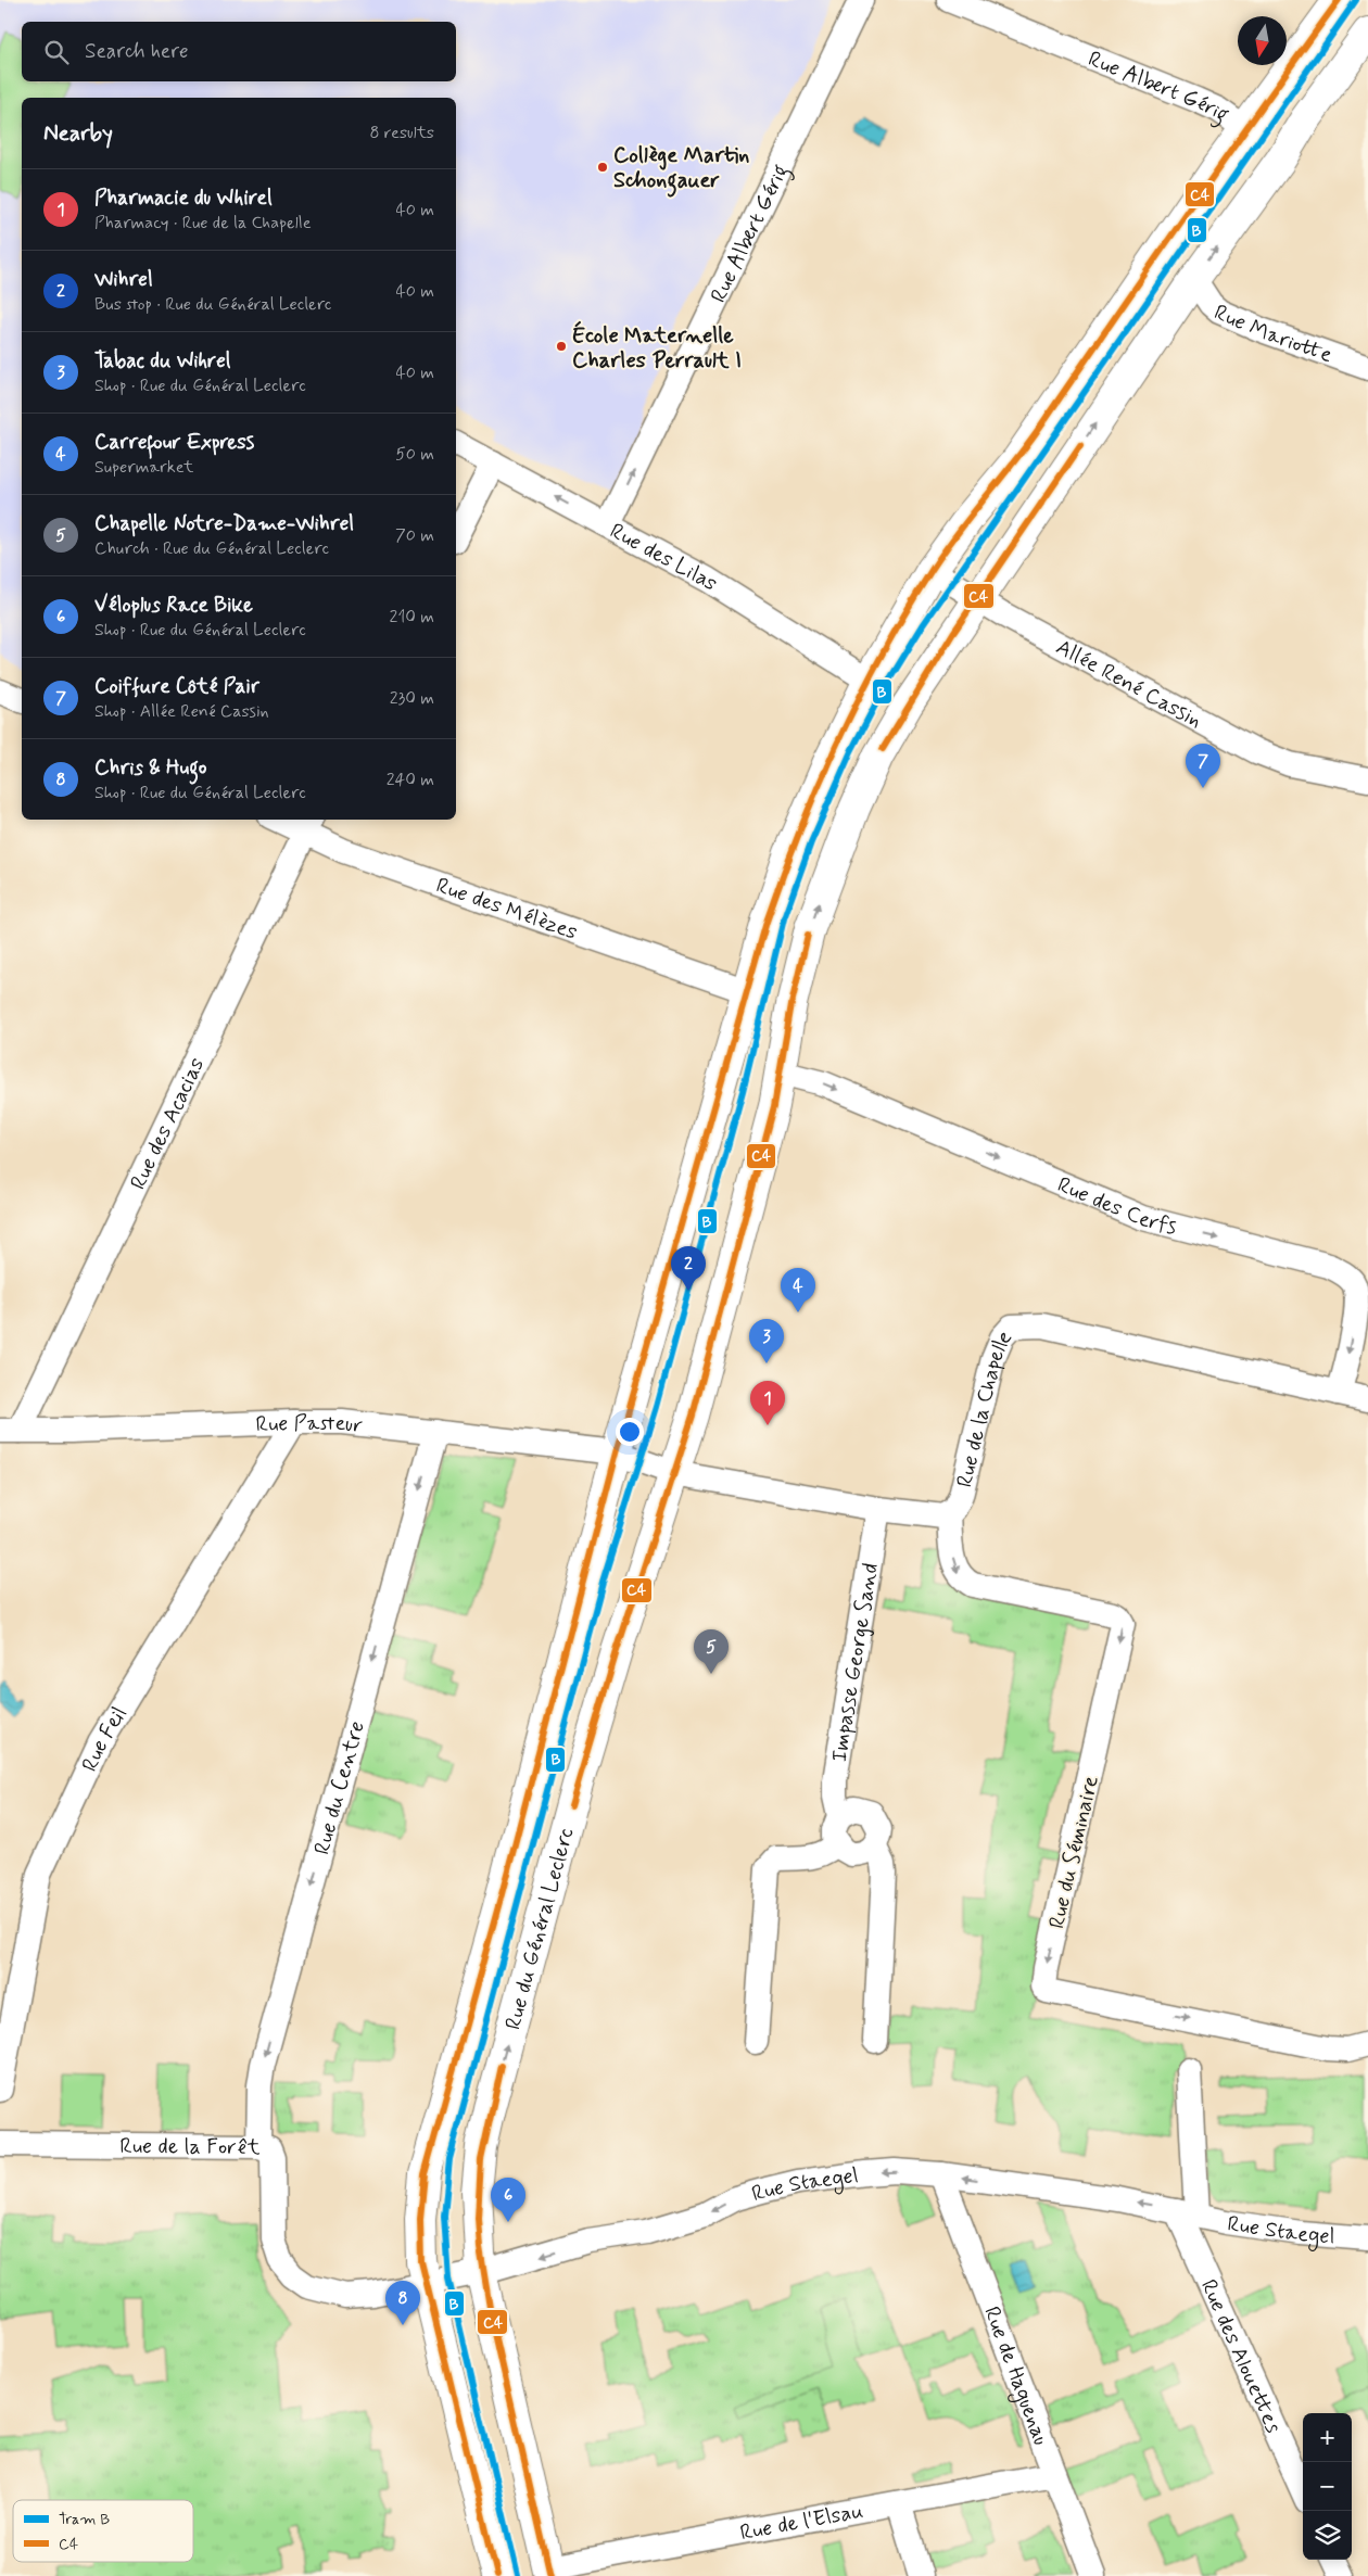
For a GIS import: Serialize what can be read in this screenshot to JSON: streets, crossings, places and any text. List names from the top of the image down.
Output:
{
  "streets": {
    "main road": ["Rue du Général Leclerc"],
    "street": [
      "Rue Albert Gérig",
      "Rue Mariotte",
      "Rue des Lilas",
      "Allée René Cassin",
      "Rue des Mélèzes",
      "Rue des Acacias",
      "Rue des Cerfs",
      "Rue de la Chapelle",
      "Rue Pasteur",
      "Impasse George Sand",
      "Rue Feil",
      "Rue du Centre",
      "Rue du Séminaire",
      "Rue de la Forêt",
      "Rue Staegel",
      "Rue des Alouettes",
      "Rue de Haguenau",
      "Rue de l'Elsau"
    ]
  },
  "crossings": [
    ["Rue Albert Gérig", "Rue des Lilas"],
    ["Rue Albert Gérig", "Rue du Général Leclerc"],
    ["Rue Mariotte", "Rue du Général Leclerc"],
    ["Rue des Lilas", "Rue du Général Leclerc"],
    ["Allée René Cassin", "Rue du Général Leclerc"],
    ["Rue des Mélèzes", "Rue des Acacias"],
    ["Rue des Mélèzes", "Rue du Général Leclerc"],
    ["Rue des Acacias", "Rue Pasteur"],
    ["Rue des Cerfs", "Rue de la Chapelle"],
    ["Rue des Cerfs", "Rue du Général Leclerc"],
    ["Rue de la Chapelle", "Rue Pasteur"],
    ["Rue de la Chapelle", "Impasse George Sand"],
    ["Rue de la Chapelle", "Rue du Séminaire"],
    ["Rue de la Chapelle", "Rue du Général Leclerc"],
    ["Rue Pasteur", "Rue Feil"],
    ["Rue Pasteur", "Rue du Centre"],
    ["Rue Pasteur", "Rue du Général Leclerc"],
    ["Rue du Centre", "Rue de la Forêt"],
    ["Rue du Général Leclerc", "Rue de la Forêt"],
    ["Rue du Général Leclerc", "Rue Staegel"],
    ["Rue du Général Leclerc", "Rue de l'Elsau"],
    ["Rue de la Forêt", "Rue Staegel"],
    ["Rue Staegel", "Rue des Alouettes"],
    ["Rue Staegel", "Rue de Haguenau"],
    ["Rue de Haguenau", "Rue de l'Elsau"]
  ],
  "one_way": [
    "Rue Albert Gérig",
    "Rue des Cerfs",
    "Rue du Centre",
    "Rue Staegel"
  ],
  "places": ["Collège Martin Schongauer", "École Maternelle Charles Perrault I"],
  "lines": ["tram line B", "transit line C4"],
  "legend": ["Tram B", "C4"],
  "north": "bottom",
  "page": {
    "search": "Search here",
    "heading": ["Nearby", "8 results"],
    "list": [
      {
        "mark": "1",
        "name": "Pharmacie du Whirel",
        "note": "Pharmacy · Rue de la Chapelle",
        "value": "40 m"
      },
      {
        "mark": "2",
        "name": "Wihrel",
        "note": "Bus stop · Rue du Général Leclerc",
        "value": "40 m"
      },
      {
        "mark": "3",
        "name": "Tabac du Wihrel",
        "note": "Shop · Rue du Général Leclerc",
        "value": "40 m"
      },
      {
        "mark": "4",
        "name": "Carrefour Express",
        "note": "Supermarket",
        "value": "50 m"
      },
      {
        "mark": "5",
        "name": "Chapelle Notre-Dame-Wihrel",
        "note": "Church · Rue du Général Leclerc",
        "value": "70 m"
      },
      {
        "mark": "6",
        "name": "Véloplus Race Bike",
        "note": "Shop · Rue du Général Leclerc",
        "value": "210 m"
      },
      {
        "mark": "7",
        "name": "Coiffure Côté Pair",
        "note": "Shop · Allée René Cassin",
        "value": "230 m"
      },
      {
        "mark": "8",
        "name": "Chris & Hugo",
        "note": "Shop · Rue du Général Leclerc",
        "value": "240 m"
      }
    ],
    "pins": [
      "7",
      "2",
      "4",
      "3",
      "1",
      "5",
      "6",
      "8"
    ],
    "map_buttons": ["+", "−"]
  }
}
